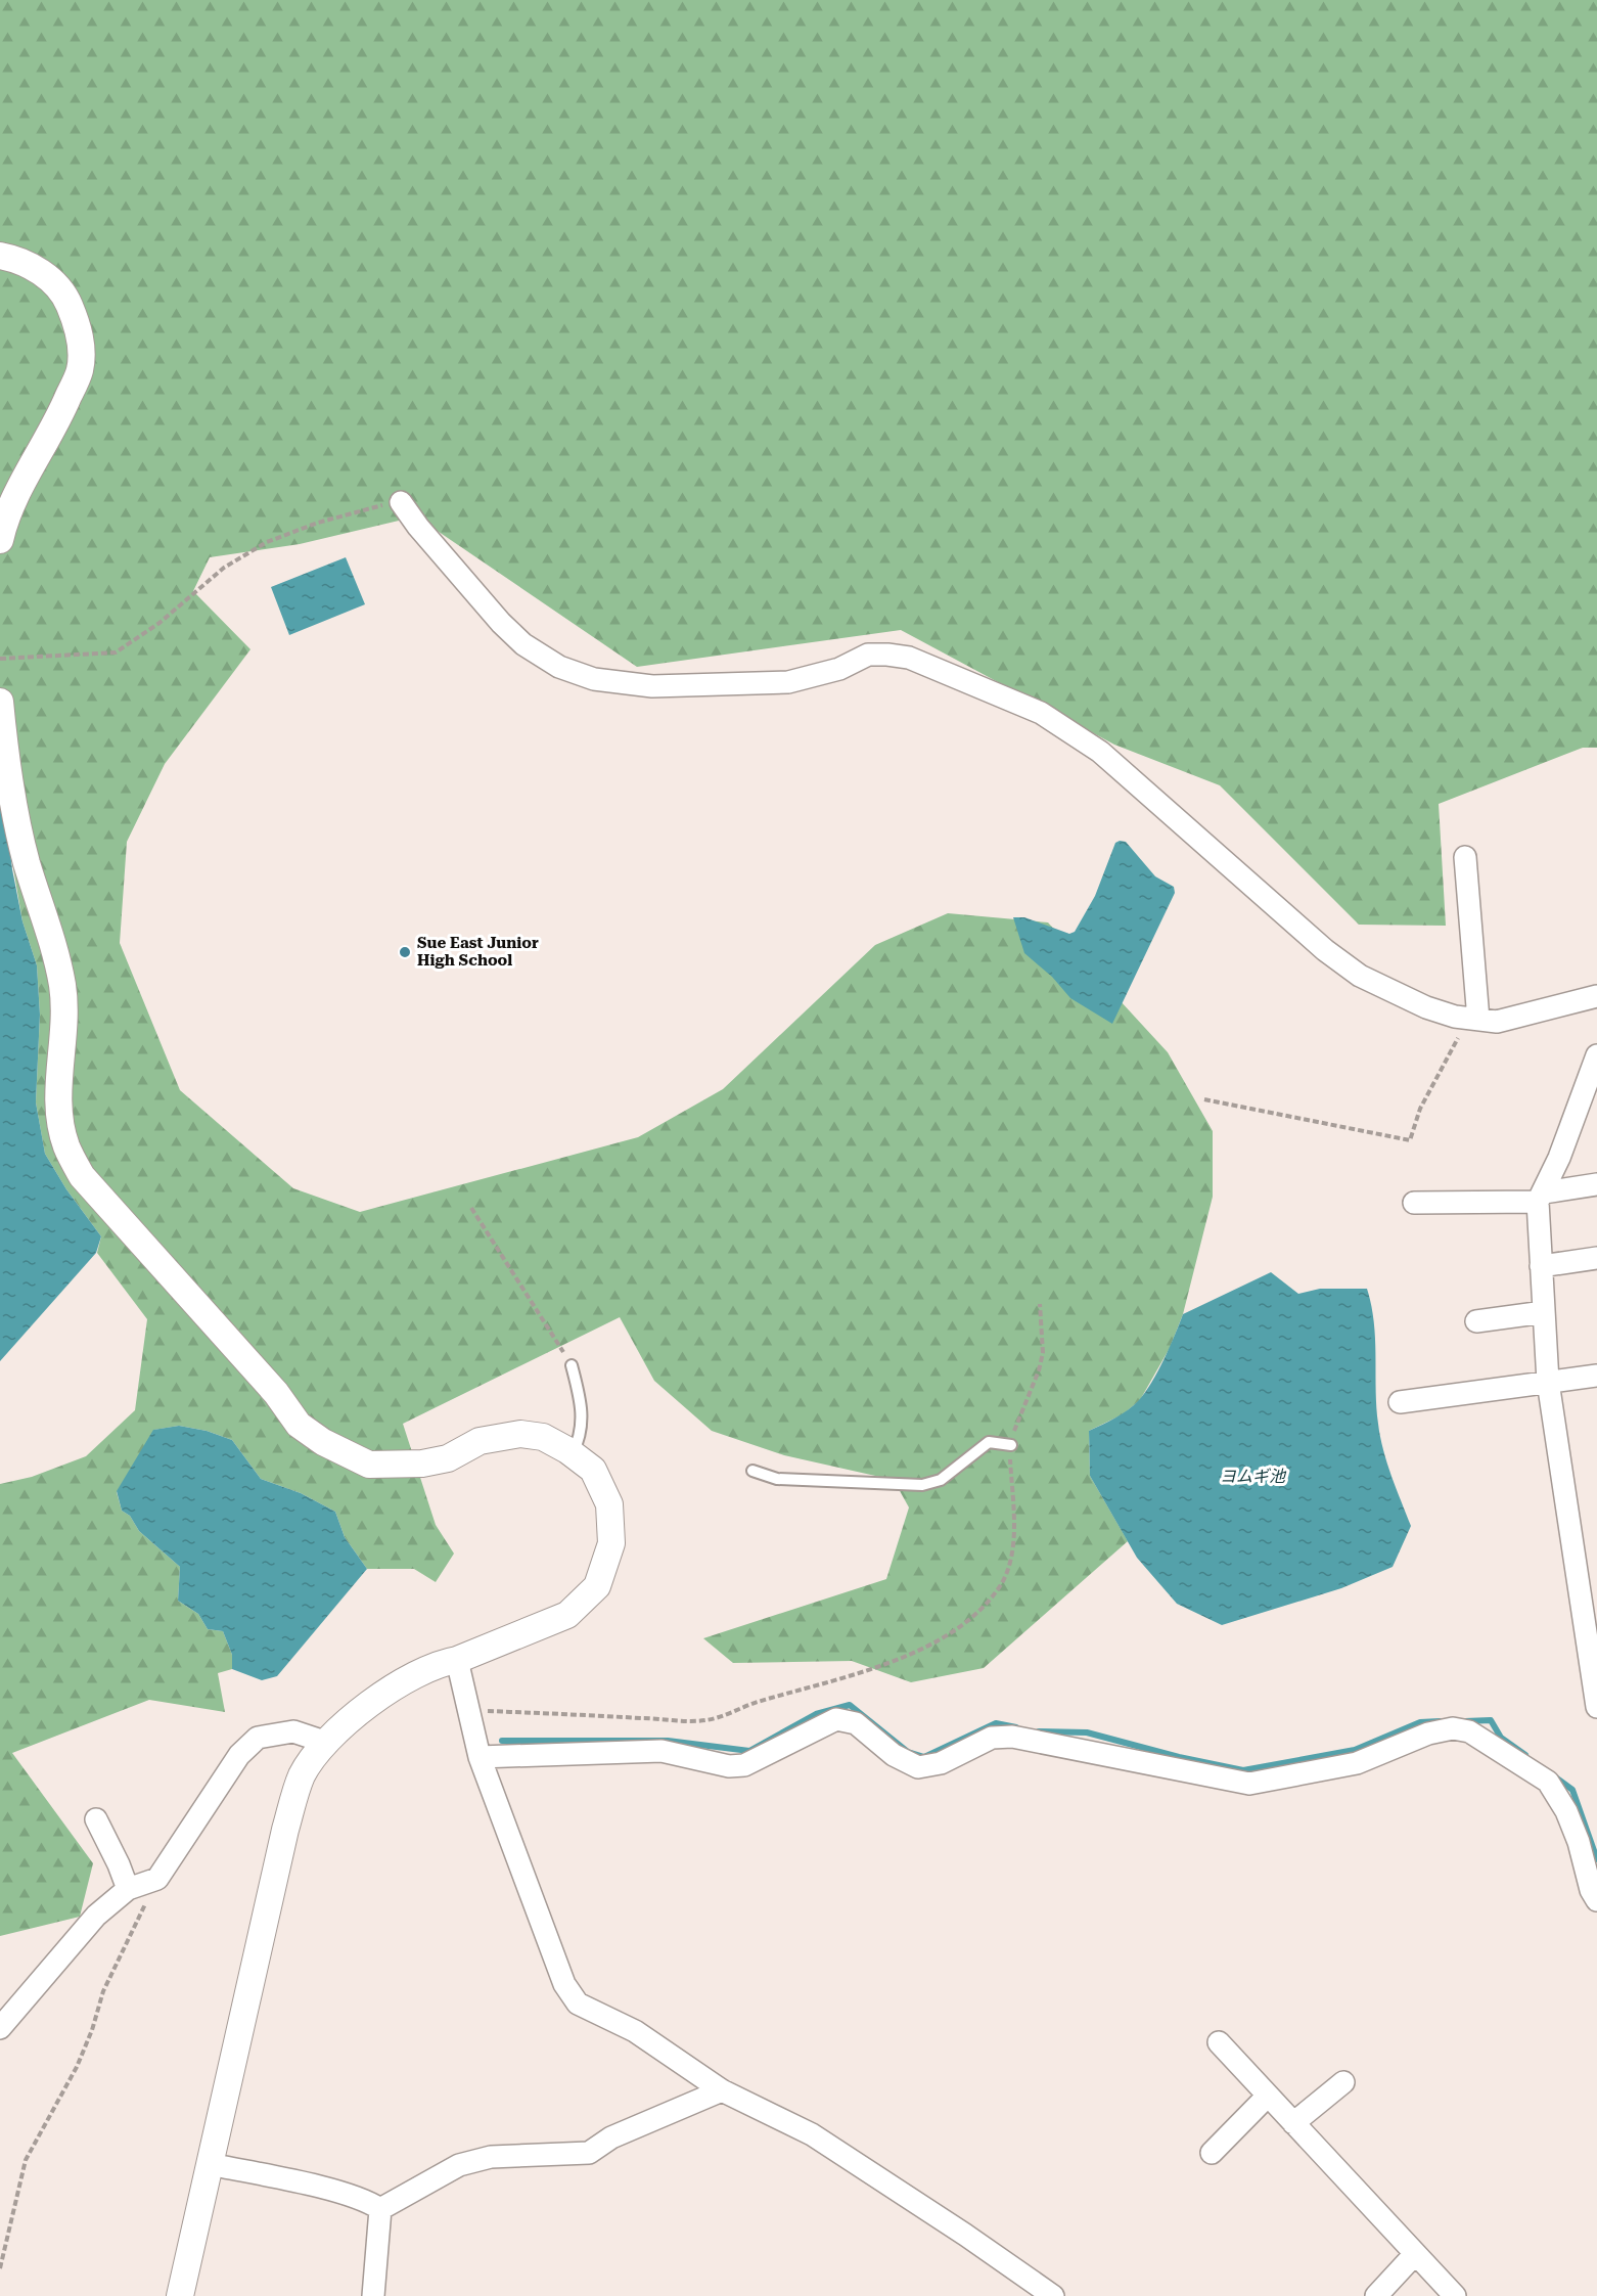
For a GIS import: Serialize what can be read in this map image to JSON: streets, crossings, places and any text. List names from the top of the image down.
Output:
{
  "water": ["ヨムギ池"],
  "places": ["Sue East Junior High School"]
}
